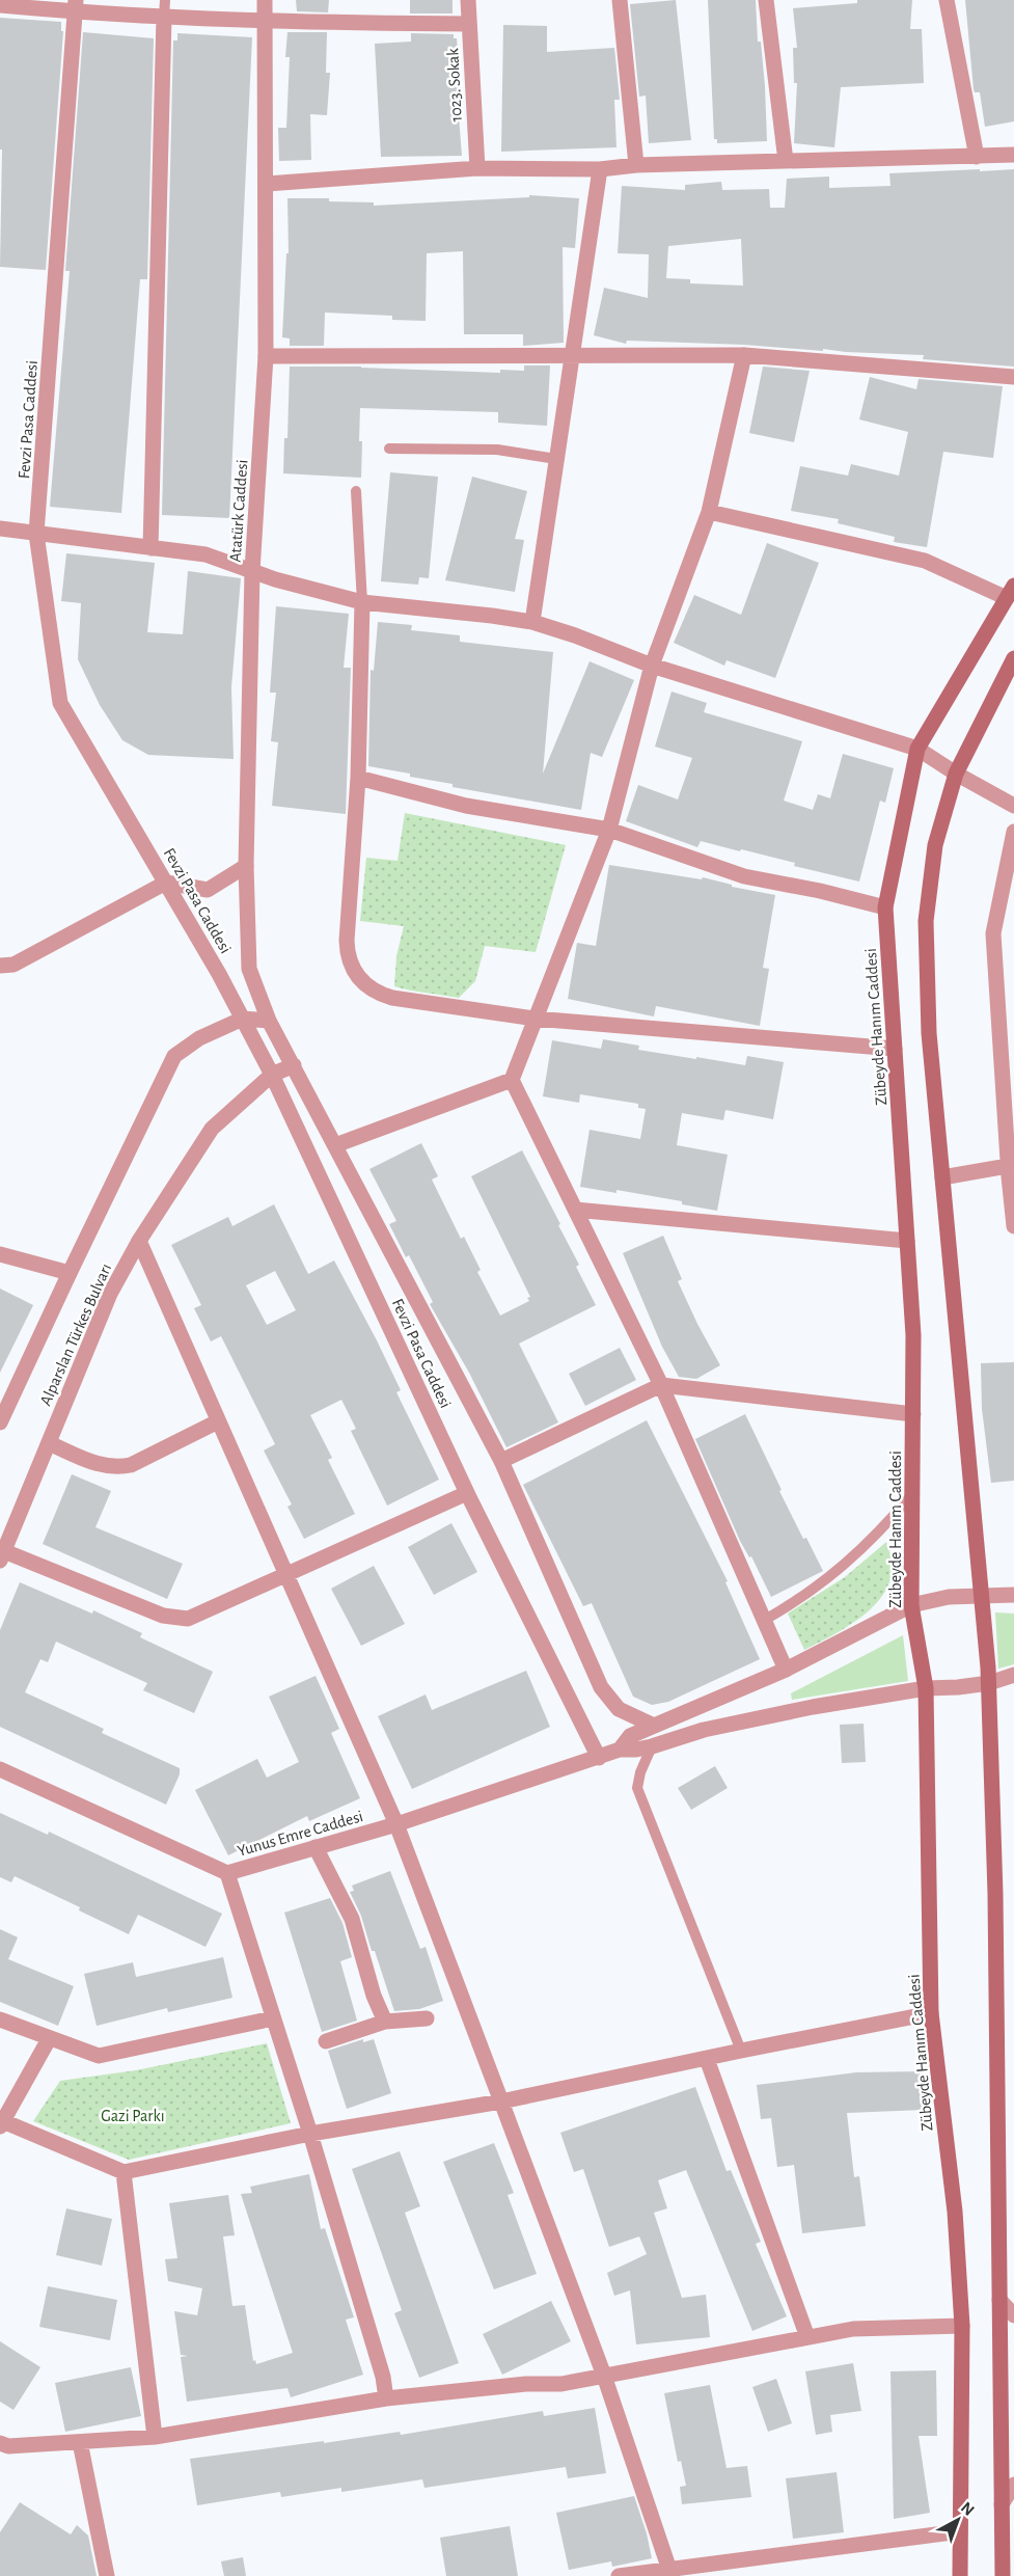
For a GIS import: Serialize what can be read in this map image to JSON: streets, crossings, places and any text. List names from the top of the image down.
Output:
{
  "streets": {
    "main road": ["Zübeyde Hanım Caddesi"],
    "street": [
      "1023. Sokak",
      "Fevzi Pasa Caddesi",
      "Atatürk Caddesi",
      "Alparslan Türkes Bulvarı",
      "Yunus Emre Caddesi"
    ]
  },
  "crossings": [
    ["Fevzi Pasa Caddesi", "Atatürk Caddesi"],
    ["Fevzi Pasa Caddesi", "Alparslan Türkes Bulvarı"],
    ["Fevzi Pasa Caddesi", "Yunus Emre Caddesi"],
    ["Atatürk Caddesi", "Alparslan Türkes Bulvarı"]
  ],
  "parks": ["Gazi Parkı"],
  "north": "top right"
}
